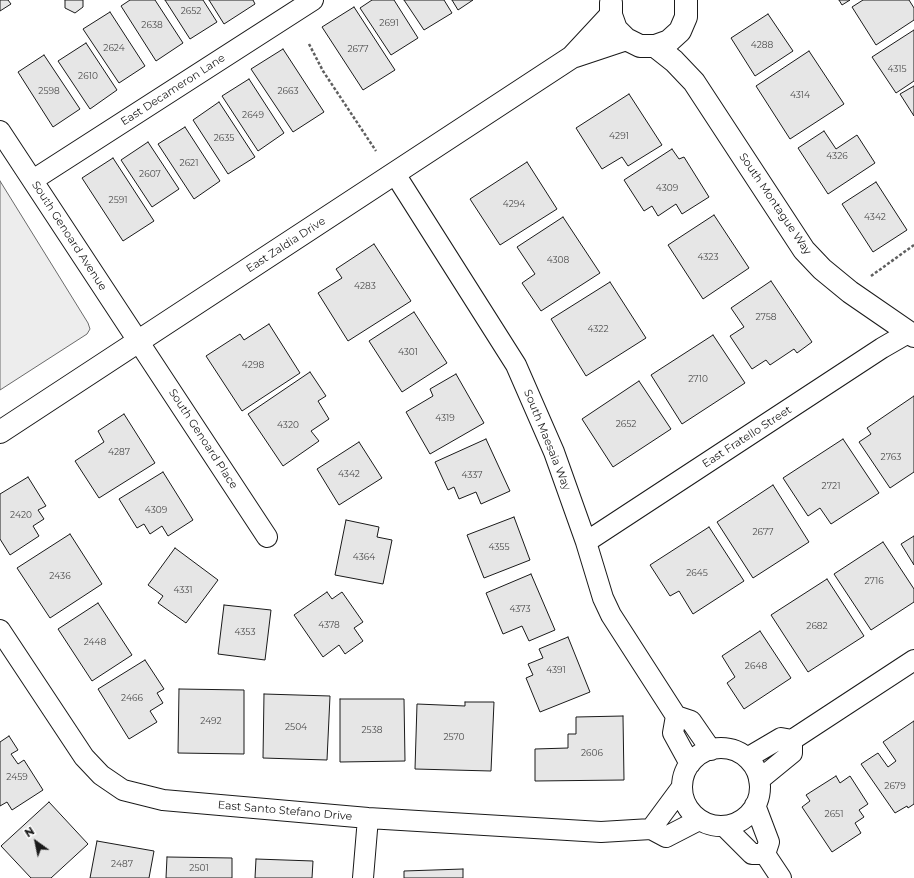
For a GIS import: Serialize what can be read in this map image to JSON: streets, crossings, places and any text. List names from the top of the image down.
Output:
{
  "streets": {
    "street": [
      "East Decameron Lane",
      "South Montague Way",
      "South Genoard Avenue",
      "East Zaldia Drive",
      "East Fratello Street",
      "South Genoard Place",
      "South Maesaia Way",
      "East Santo Stefano Drive"
    ]
  },
  "crossings": [
    ["East Decameron Lane", "South Genoard Avenue"],
    ["South Montague Way", "East Fratello Street"],
    ["South Genoard Avenue", "East Zaldia Drive"],
    ["South Genoard Avenue", "South Genoard Place"],
    ["East Zaldia Drive", "South Genoard Place"],
    ["East Zaldia Drive", "South Maesaia Way"],
    ["East Fratello Street", "South Maesaia Way"],
    ["South Maesaia Way", "East Santo Stefano Drive"]
  ],
  "house_numbers": [
    "2652",
    "2691",
    "2638",
    "4288",
    "2624",
    "2677",
    "4315",
    "2610",
    "2598",
    "2663",
    "4314",
    "2649",
    "4291",
    "2635",
    "4326",
    "2621",
    "2607",
    "4309",
    "2591",
    "4294",
    "4342",
    "4323",
    "4308",
    "4283",
    "2758",
    "4322",
    "4301",
    "4298",
    "2710",
    "4319",
    "2652",
    "4320",
    "4287",
    "2763",
    "4342",
    "4337",
    "2721",
    "4309",
    "2420",
    "2677",
    "4355",
    "4364",
    "2645",
    "2436",
    "2716",
    "4331",
    "4373",
    "4378",
    "2682",
    "4353",
    "2448",
    "2648",
    "4391",
    "2466",
    "2492",
    "2504",
    "2538",
    "2570",
    "2606",
    "2459",
    "2679",
    "2651",
    "2487",
    "2501"
  ],
  "north": "top left"
}
